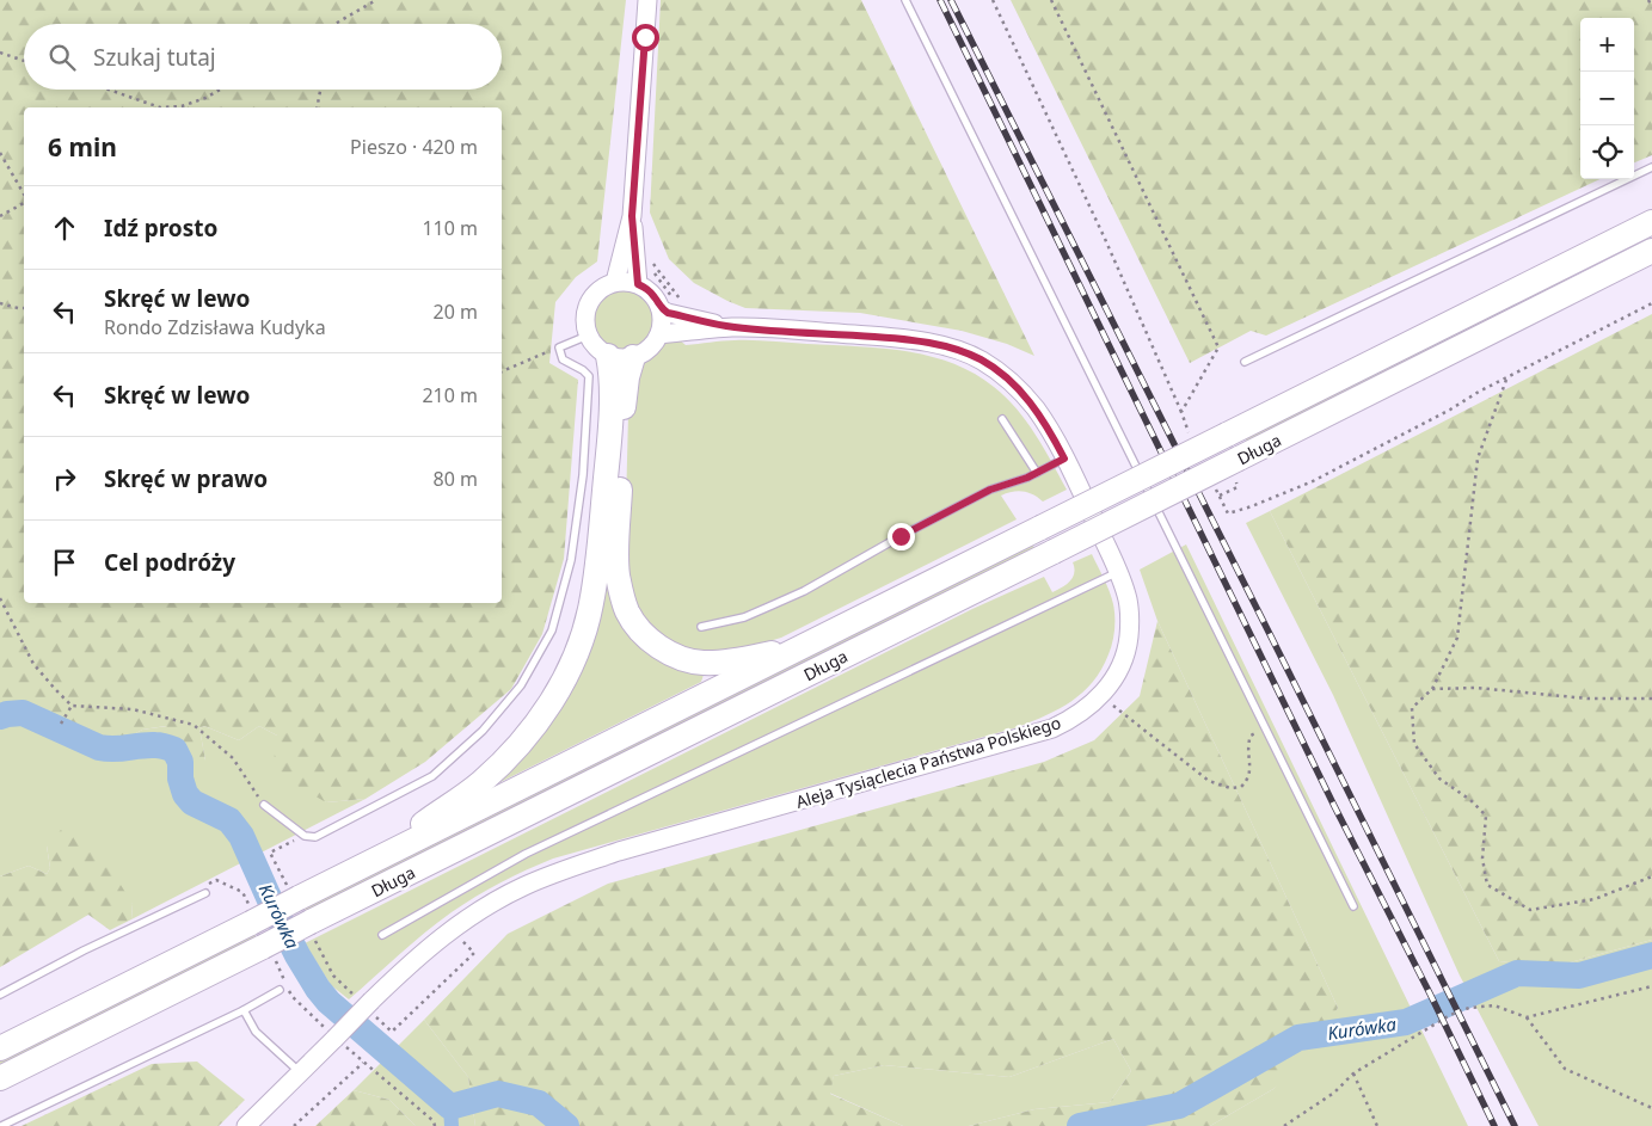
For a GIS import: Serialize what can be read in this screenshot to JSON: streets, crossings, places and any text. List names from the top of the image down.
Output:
{
  "streets": {
    "highway": ["Długa"],
    "street": ["Aleja Tysiąclecia Państwa Polskiego"]
  },
  "water": ["Kurówka"],
  "page": {
    "map_buttons": ["+", "−"],
    "search": "Szukaj tutaj",
    "heading": ["6 min", "Pieszo · 420 m"],
    "list": [
      ["Idź prosto", "110 m"],
      ["Skręć w lewo", "Rondo Zdzisława Kudyka", "20 m"],
      ["Skręć w lewo", "210 m"],
      ["Skręć w prawo", "80 m"],
      "Cel podróży"
    ]
  }
}
